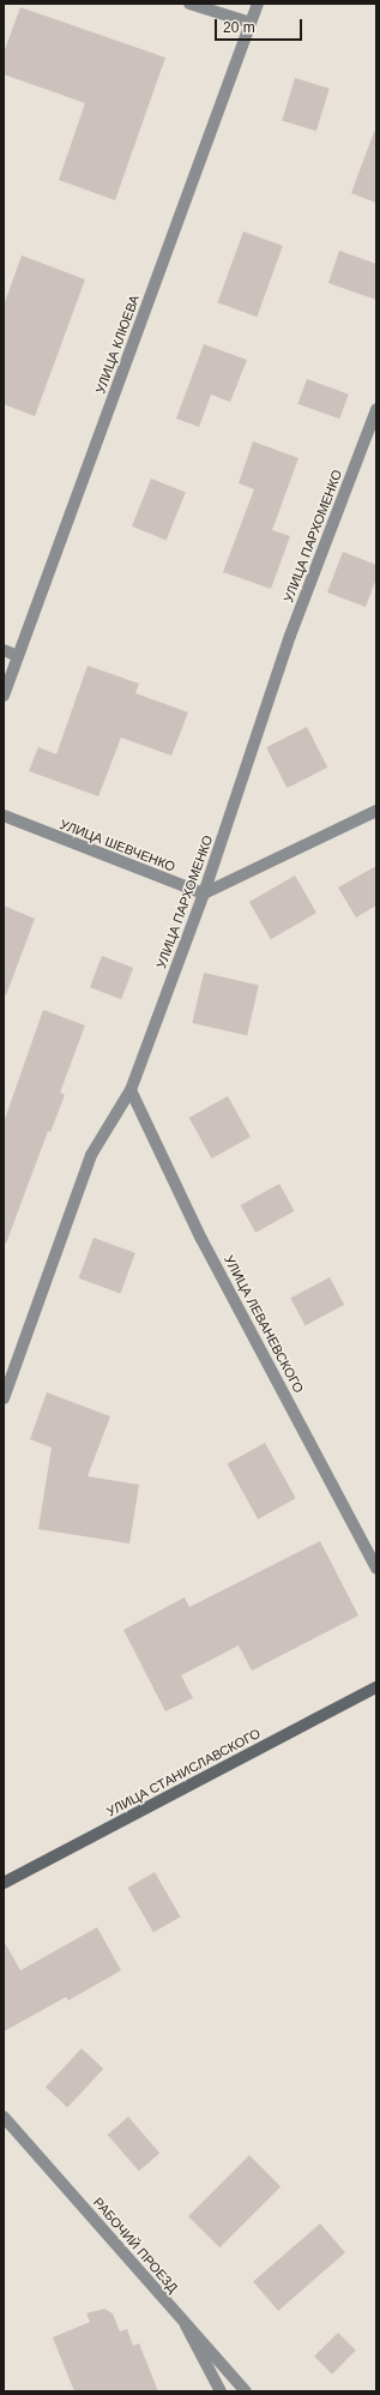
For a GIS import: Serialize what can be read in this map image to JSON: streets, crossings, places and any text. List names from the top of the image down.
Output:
{
  "streets": {
    "street": [
      "УЛИЦА КЛЮЕВА",
      "УЛИЦА ПАРХОМЕНКО",
      "УЛИЦА ШЕВЧЕНКО",
      "УЛИЦА ЛЕВАНЕВСКОГО",
      "УЛИЦА СТАНИСЛАВСКОГО",
      "РАБОЧИЙ ПРОЕЗД"
    ]
  },
  "crossings": [
    ["УЛИЦА ПАРХОМЕНКО", "УЛИЦА ШЕВЧЕНКО"],
    ["УЛИЦА ПАРХОМЕНКО", "УЛИЦА ЛЕВАНЕВСКОГО"]
  ],
  "scale_bar": "20 m"
}
